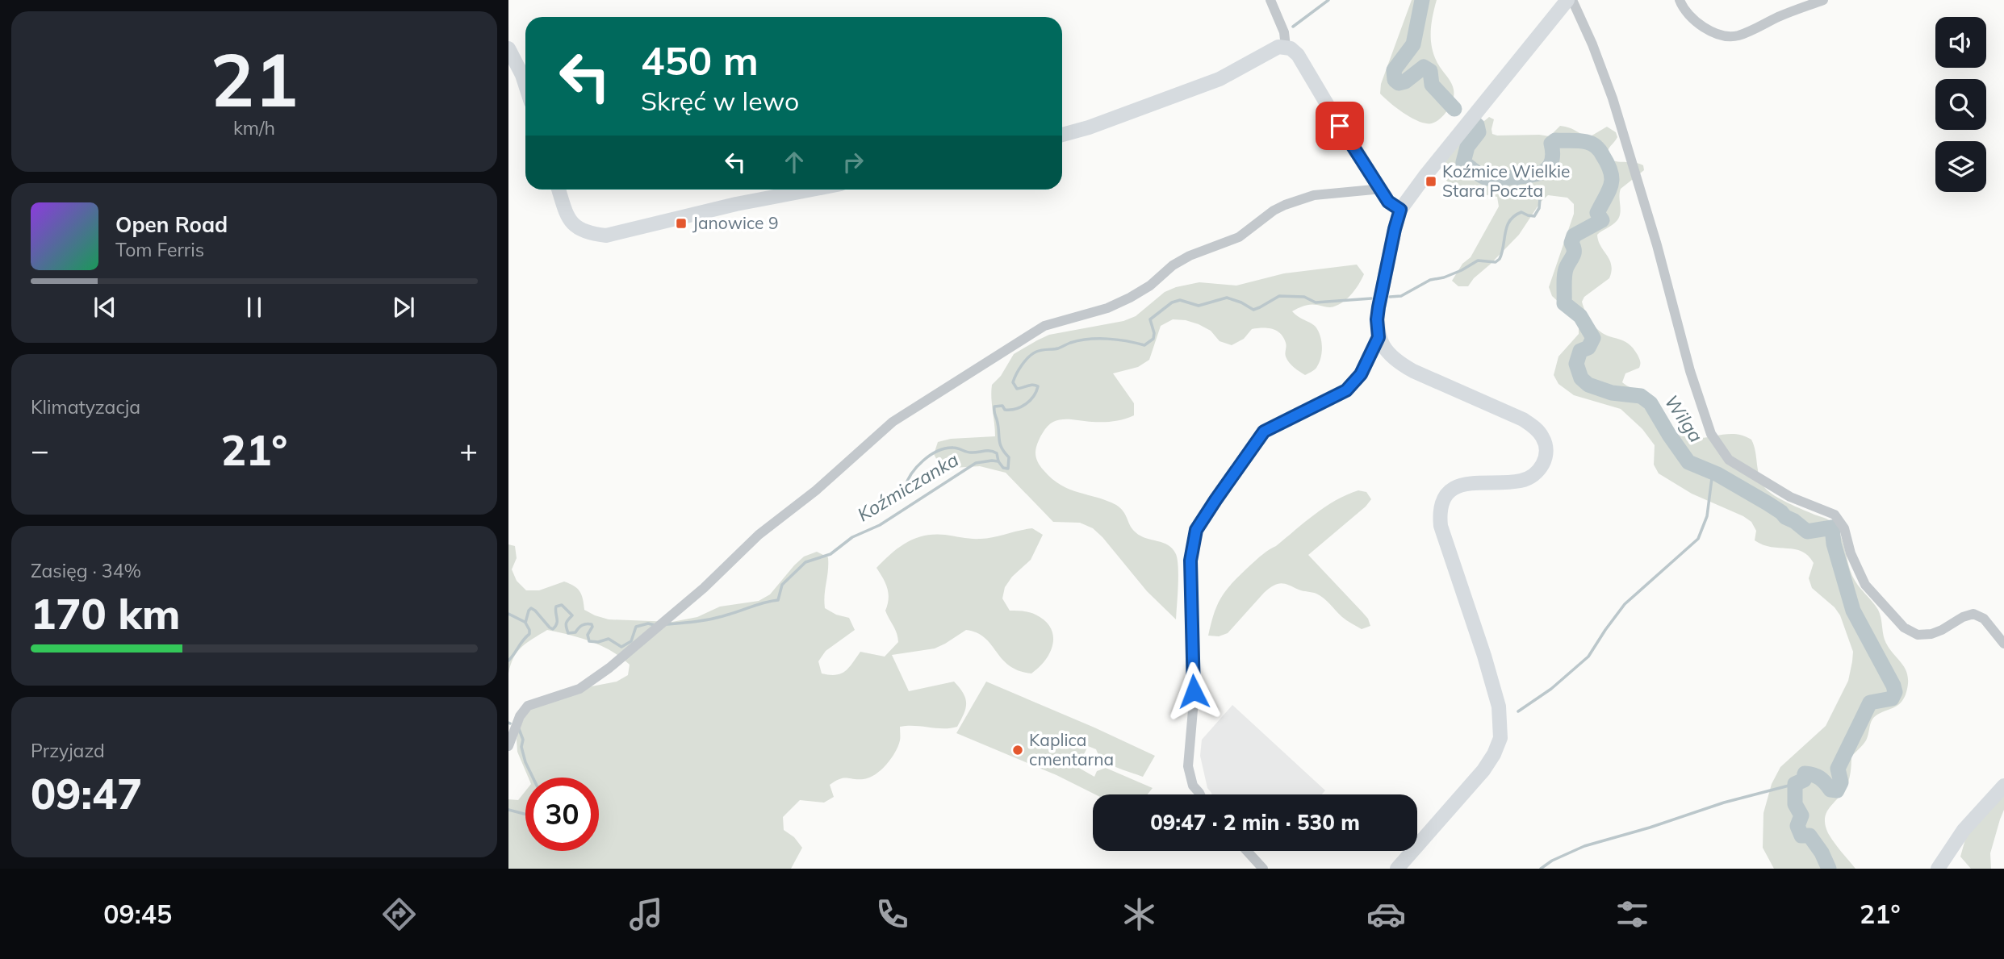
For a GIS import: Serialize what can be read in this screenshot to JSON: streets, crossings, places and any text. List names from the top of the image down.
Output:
{
  "water": ["Wilga", "Koźmiczanka"],
  "places": {
    "transit": ["Koźmice Wielkie Stara Poczta", "Janowice 9"],
    "other": ["Kaplica cmentarna"]
  },
  "page": {
    "tile": [
      ["21", "km/h"],
      "Klimatyzacja",
      ["Zasięg · 34%", "170 km"],
      ["Przyjazd", "09:47"]
    ],
    "turn": ["450 m", "Skręć w lewo"],
    "song": ["Open Road", "Tom Ferris"],
    "heat": ["−", "21°", "+"],
    "limit": "30",
    "trip": "09:47 · 2 min · 530 m",
    "tabs": ["09:45", "21°"]
  }
}
